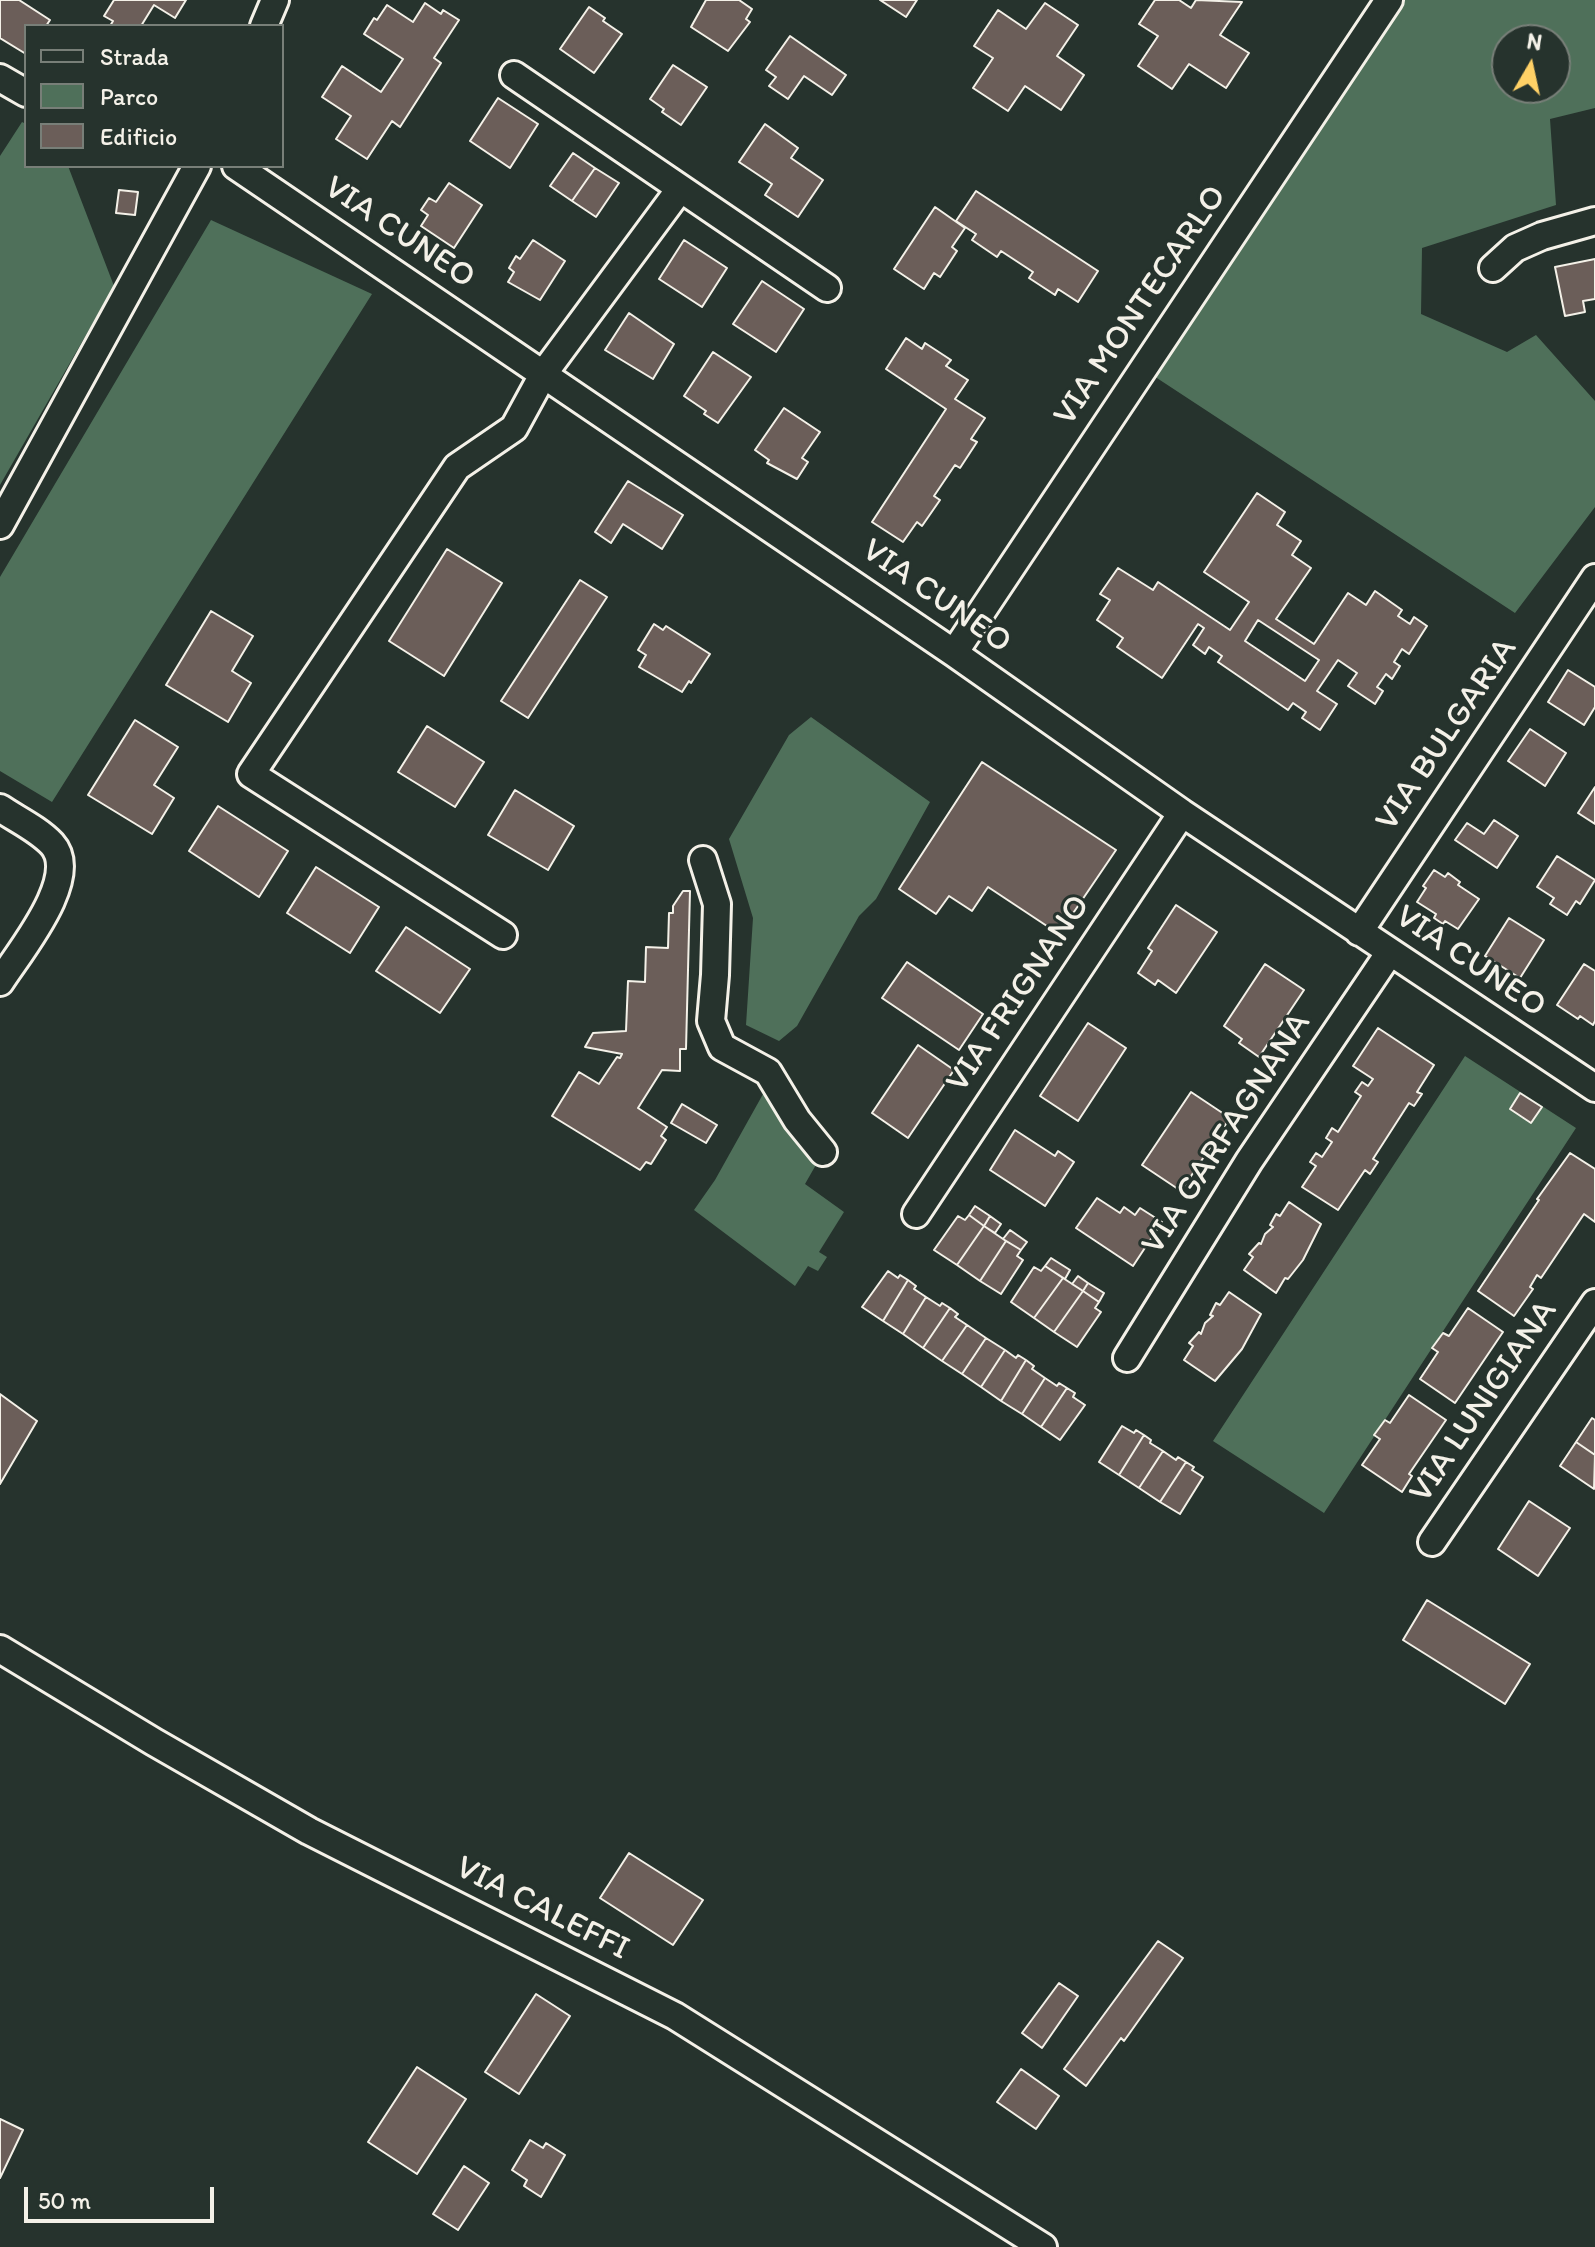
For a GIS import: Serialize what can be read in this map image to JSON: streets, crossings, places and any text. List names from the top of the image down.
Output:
{
  "streets": {
    "street": [
      "VIA CUNEO",
      "VIA MONTECARLO",
      "VIA BULGARIA",
      "VIA FRIGNANO",
      "VIA GARFAGNANA",
      "VIA LUNIGIANA",
      "VIA CALEFFI"
    ]
  },
  "crossings": [
    ["VIA CUNEO", "VIA MONTECARLO"],
    ["VIA CUNEO", "VIA BULGARIA"],
    ["VIA CUNEO", "VIA FRIGNANO"],
    ["VIA CUNEO", "VIA GARFAGNANA"]
  ],
  "legend": ["Strada", "Parco", "Edificio"],
  "scale_bar": "50 m",
  "north": "top"
}
